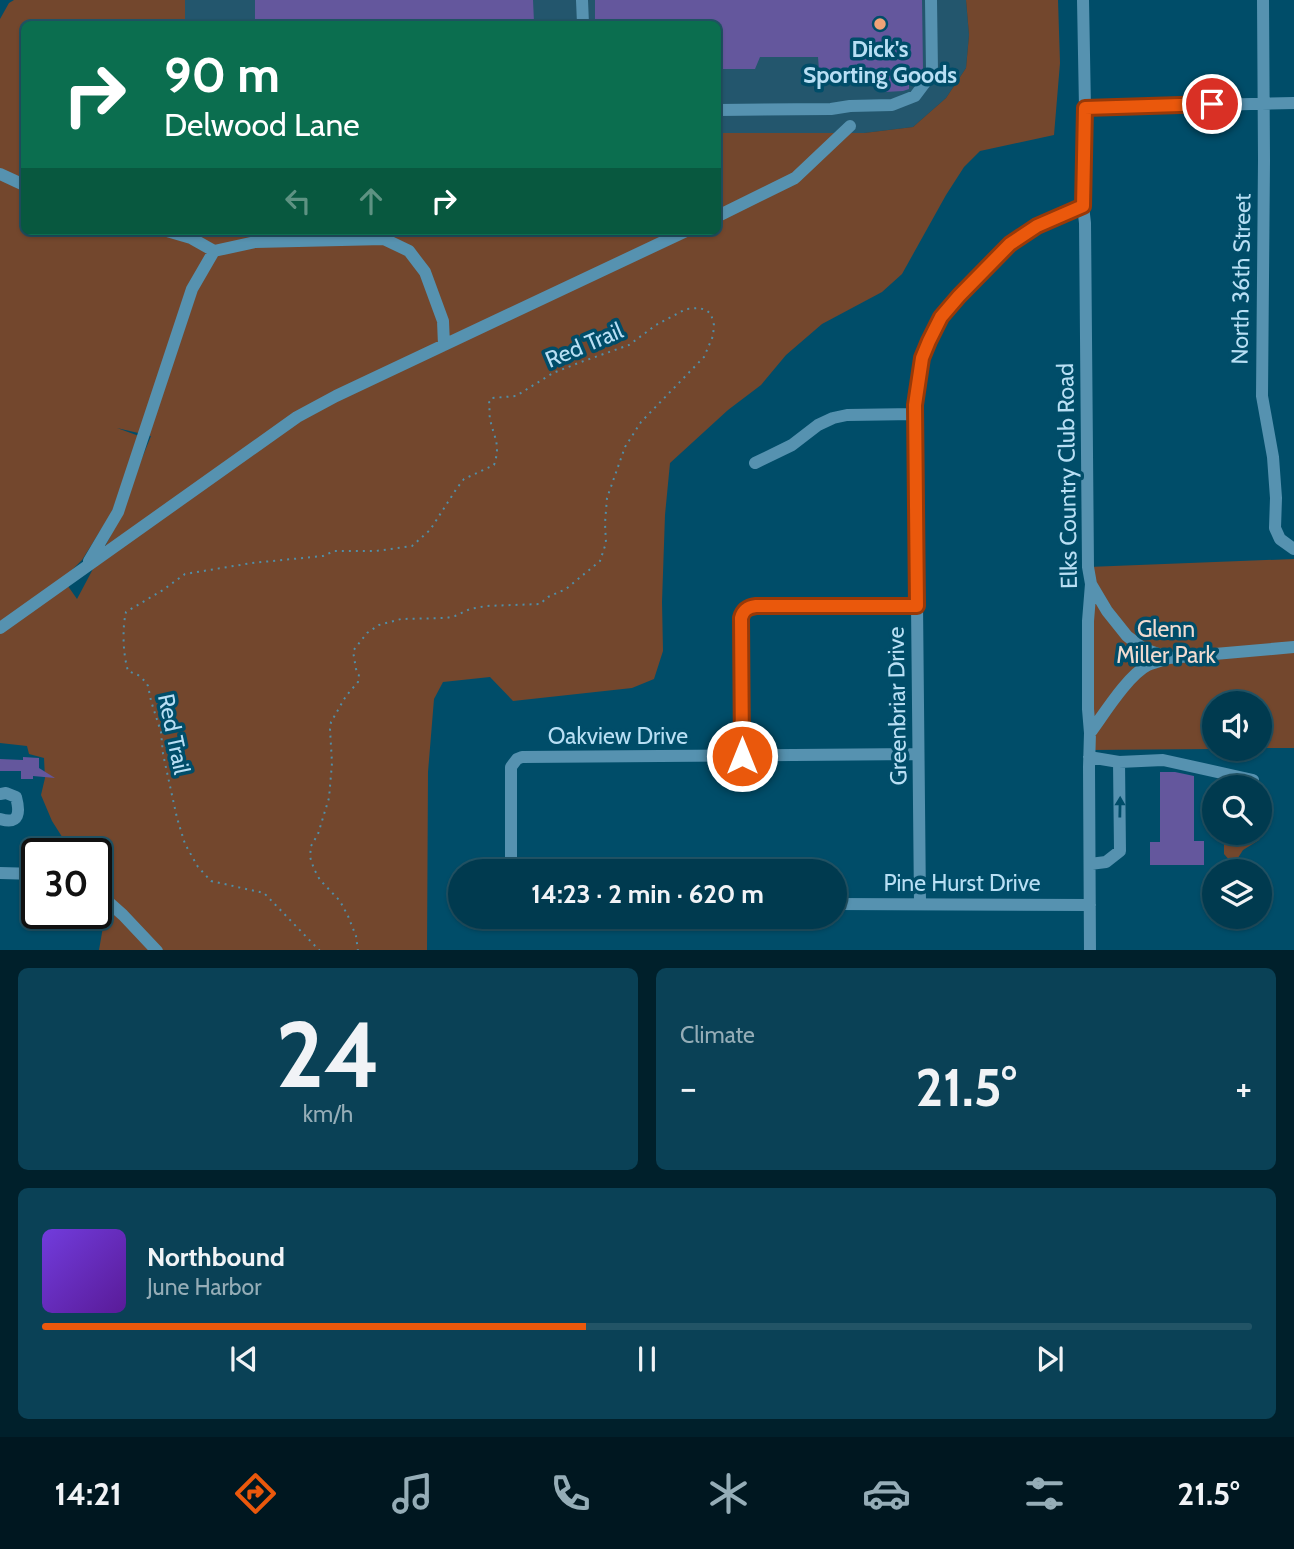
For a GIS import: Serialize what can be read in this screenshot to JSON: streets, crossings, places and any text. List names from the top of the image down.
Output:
{
  "streets": {
    "street": [
      "North 36th Street",
      "Elks Country Club Road",
      "Greenbriar Drive",
      "Oakview Drive",
      "Pine Hurst Drive"
    ],
    "path": ["Red Trail"]
  },
  "crossings": [
    ["Elks Country Club Road", "Greenbriar Drive"],
    ["Elks Country Club Road", "Pine Hurst Drive"],
    ["Greenbriar Drive", "Oakview Drive"],
    ["Greenbriar Drive", "Pine Hurst Drive"]
  ],
  "parks": ["Glenn Miller Park"],
  "places": ["Dick's Sporting Goods"],
  "page": {
    "turn": ["90 m", "Delwood Lane"],
    "limit": "30",
    "trip": "14:23 · 2 min · 620 m",
    "tile": [
      ["24", "km/h"],
      "Climate"
    ],
    "heat": ["−", "21.5°", "+"],
    "song": ["Northbound", "June Harbor"],
    "tabs": ["14:21", "21.5°"]
  }
}
